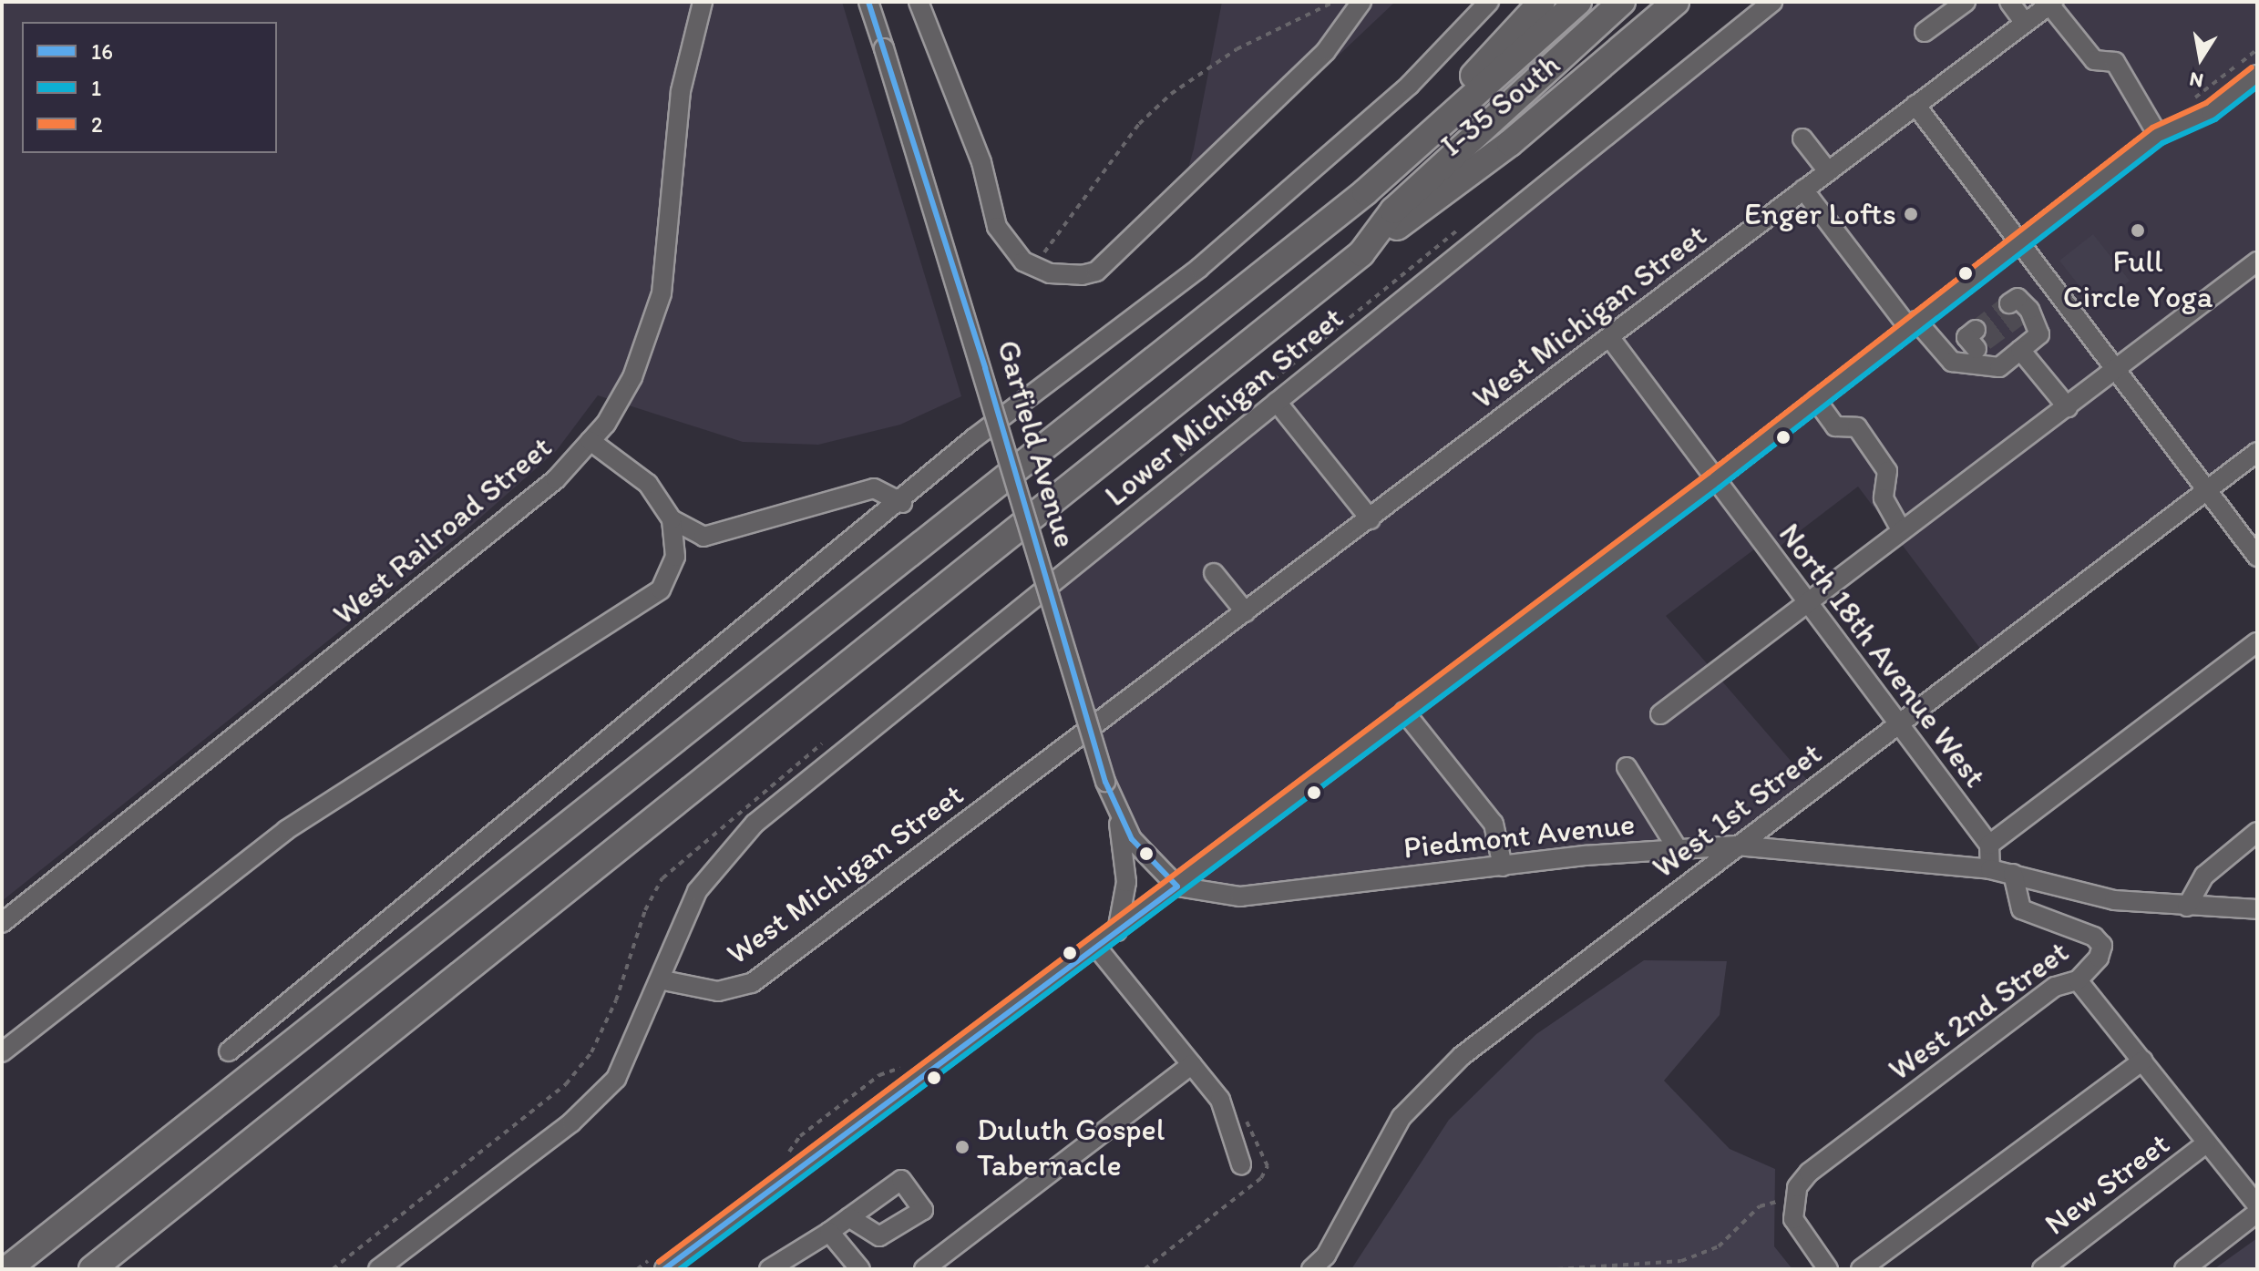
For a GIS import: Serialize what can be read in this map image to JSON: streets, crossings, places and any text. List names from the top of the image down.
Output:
{
  "streets": {
    "highway": ["I-35 South"],
    "street": [
      "West Michigan Street",
      "Lower Michigan Street",
      "Garfield Avenue",
      "West Railroad Street",
      "North 18th Avenue West",
      "West 1st Street",
      "Piedmont Avenue",
      "West 2nd Street",
      "New Street"
    ]
  },
  "crossings": [
    ["West Michigan Street", "Lower Michigan Street"],
    ["West Michigan Street", "North 18th Avenue West"],
    ["Garfield Avenue", "Piedmont Avenue"],
    ["North 18th Avenue West", "West 1st Street"],
    ["West 1st Street", "Piedmont Avenue"],
    ["Piedmont Avenue", "West 2nd Street"]
  ],
  "places": ["Enger Lofts", "Full Circle Yoga", "Duluth Gospel Tabernacle"],
  "lines": ["transit line 16", "transit line 2", "transit line 1"],
  "legend": ["16", "1", "2"],
  "north": "bottom"
}
